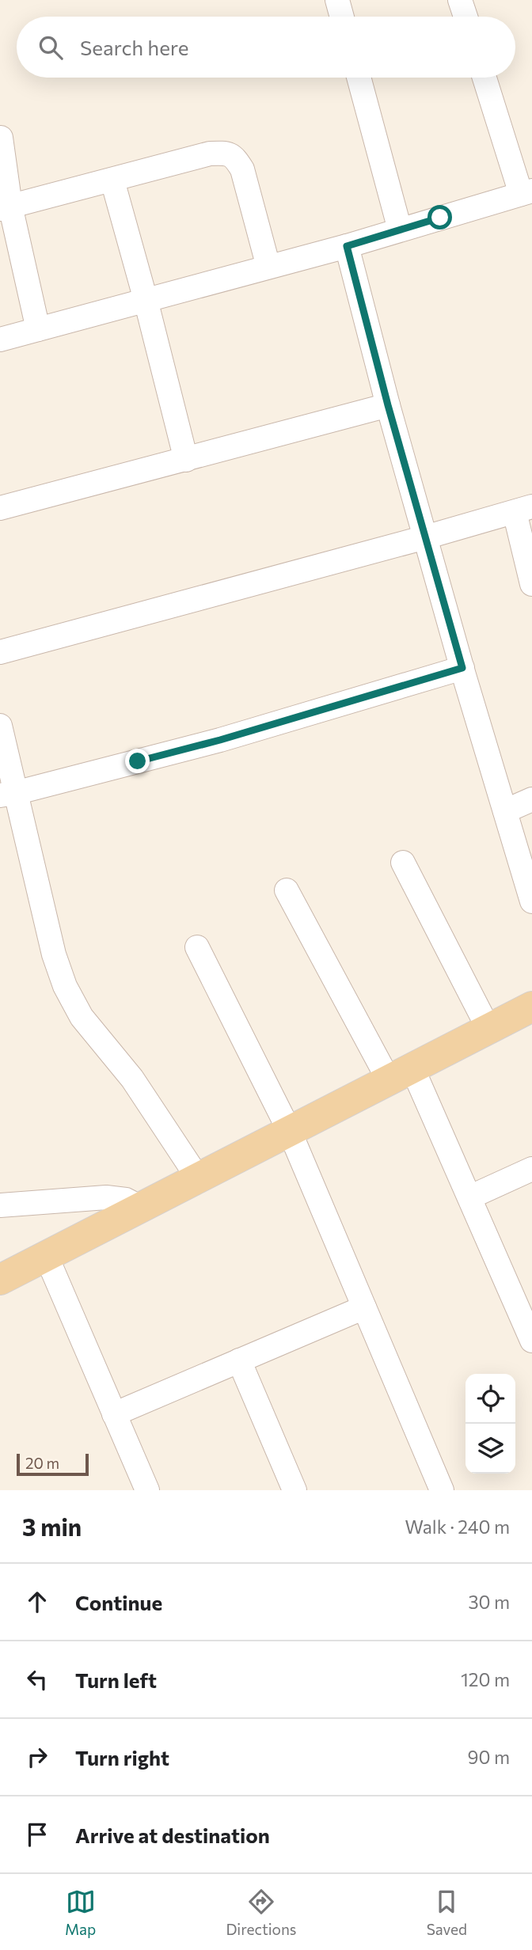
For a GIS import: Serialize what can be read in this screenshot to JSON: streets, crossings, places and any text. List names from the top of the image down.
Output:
{
  "scale_bar": "20 m",
  "page": {
    "search": "Search here",
    "scale": "20 m",
    "heading": ["3 min", "Walk · 240 m"],
    "list": [
      ["Continue", "30 m"],
      ["Turn left", "120 m"],
      ["Turn right", "90 m"],
      "Arrive at destination"
    ],
    "nav": ["Map", "Directions", "Saved"]
  }
}
